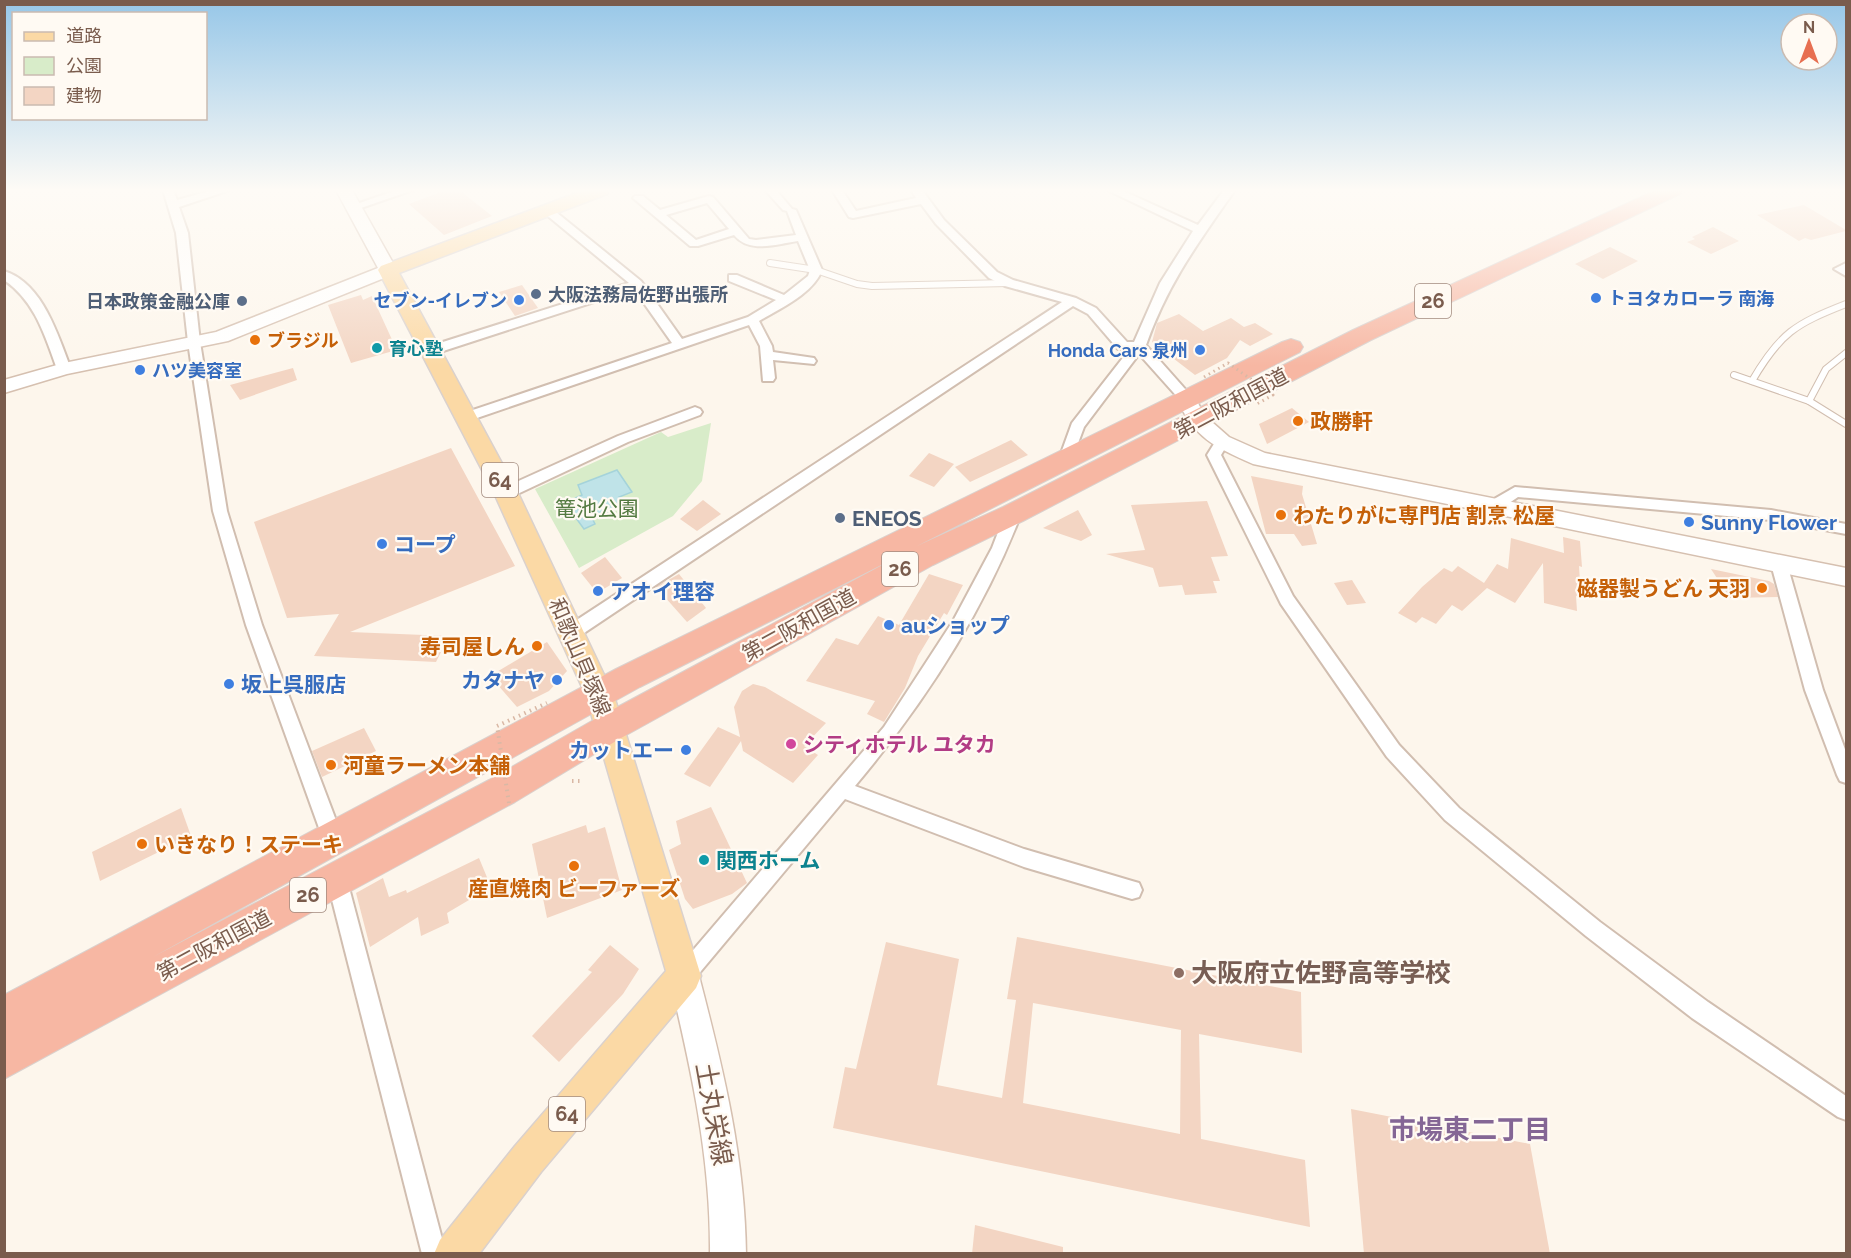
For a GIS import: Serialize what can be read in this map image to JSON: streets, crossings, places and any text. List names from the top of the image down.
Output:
{
  "streets": {
    "highway": ["26", "第二阪和国道"],
    "main road": ["64", "和歌山貝塚線"],
    "street": ["土丸栄線"]
  },
  "crossings": [
    ["第二阪和国道", "和歌山貝塚線"],
    ["64", "和歌山貝塚線"],
    ["64", "土丸栄線"],
    ["和歌山貝塚線", "土丸栄線"]
  ],
  "districts": ["市場東二丁目"],
  "parks": ["篭池公園"],
  "places": [
    "大阪法務局佐野出張所",
    "トヨタカローラ 南海",
    "セブン-イレブン",
    "日本政策金融公庫",
    "ブラジル",
    "育心塾",
    "Honda Cars 泉州",
    "ハツ美容室",
    "政勝軒",
    "わたりがに専門店 割烹 松屋",
    "ENEOS",
    "Sunny Flower",
    "コープ",
    "磁器製うどん 天羽",
    "アオイ理容",
    "auショップ",
    "寿司屋しん",
    "カタナヤ",
    "坂上呉服店",
    "シティホテル ユタカ",
    "カットエー",
    "河童ラーメン本舗",
    "いきなり！ステーキ",
    "関西ホーム",
    "産直焼肉 ビーファーズ",
    "大阪府立佐野高等学校"
  ],
  "legend": ["道路", "公園", "建物"],
  "north": "top"
}
